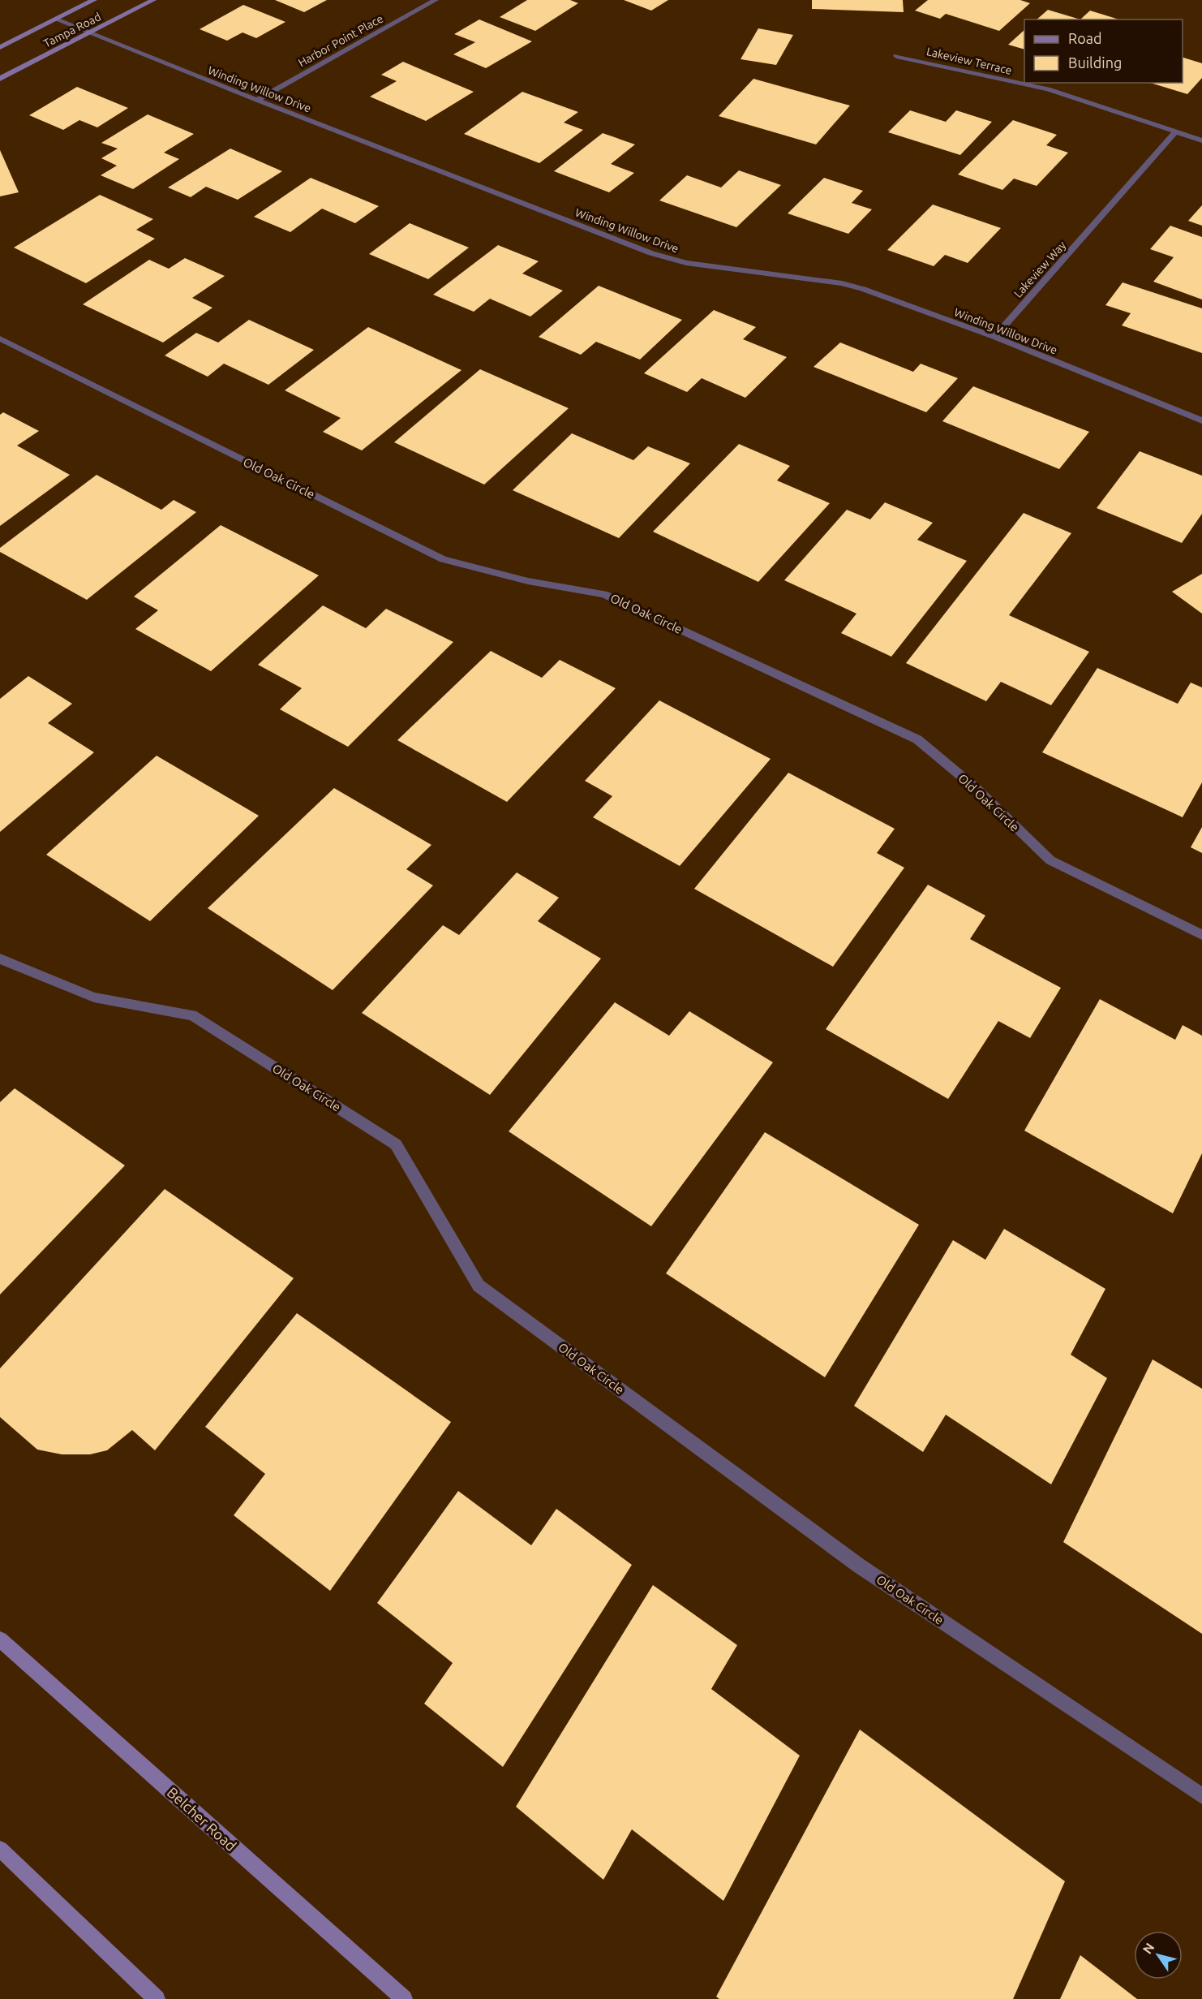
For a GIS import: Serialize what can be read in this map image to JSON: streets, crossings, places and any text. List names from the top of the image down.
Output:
{
  "streets": {
    "main road": ["Tampa Road", "Belcher Road"],
    "street": [
      "Harbor Point Place",
      "Lakeview Terrace",
      "Winding Willow Drive",
      "Lakeview Way",
      "Old Oak Circle"
    ]
  },
  "crossings": [
    ["Tampa Road", "Winding Willow Drive"],
    ["Harbor Point Place", "Winding Willow Drive"],
    ["Lakeview Terrace", "Lakeview Way"],
    ["Winding Willow Drive", "Lakeview Way"]
  ],
  "legend": ["Road", "Building"],
  "north": "top left"
}
